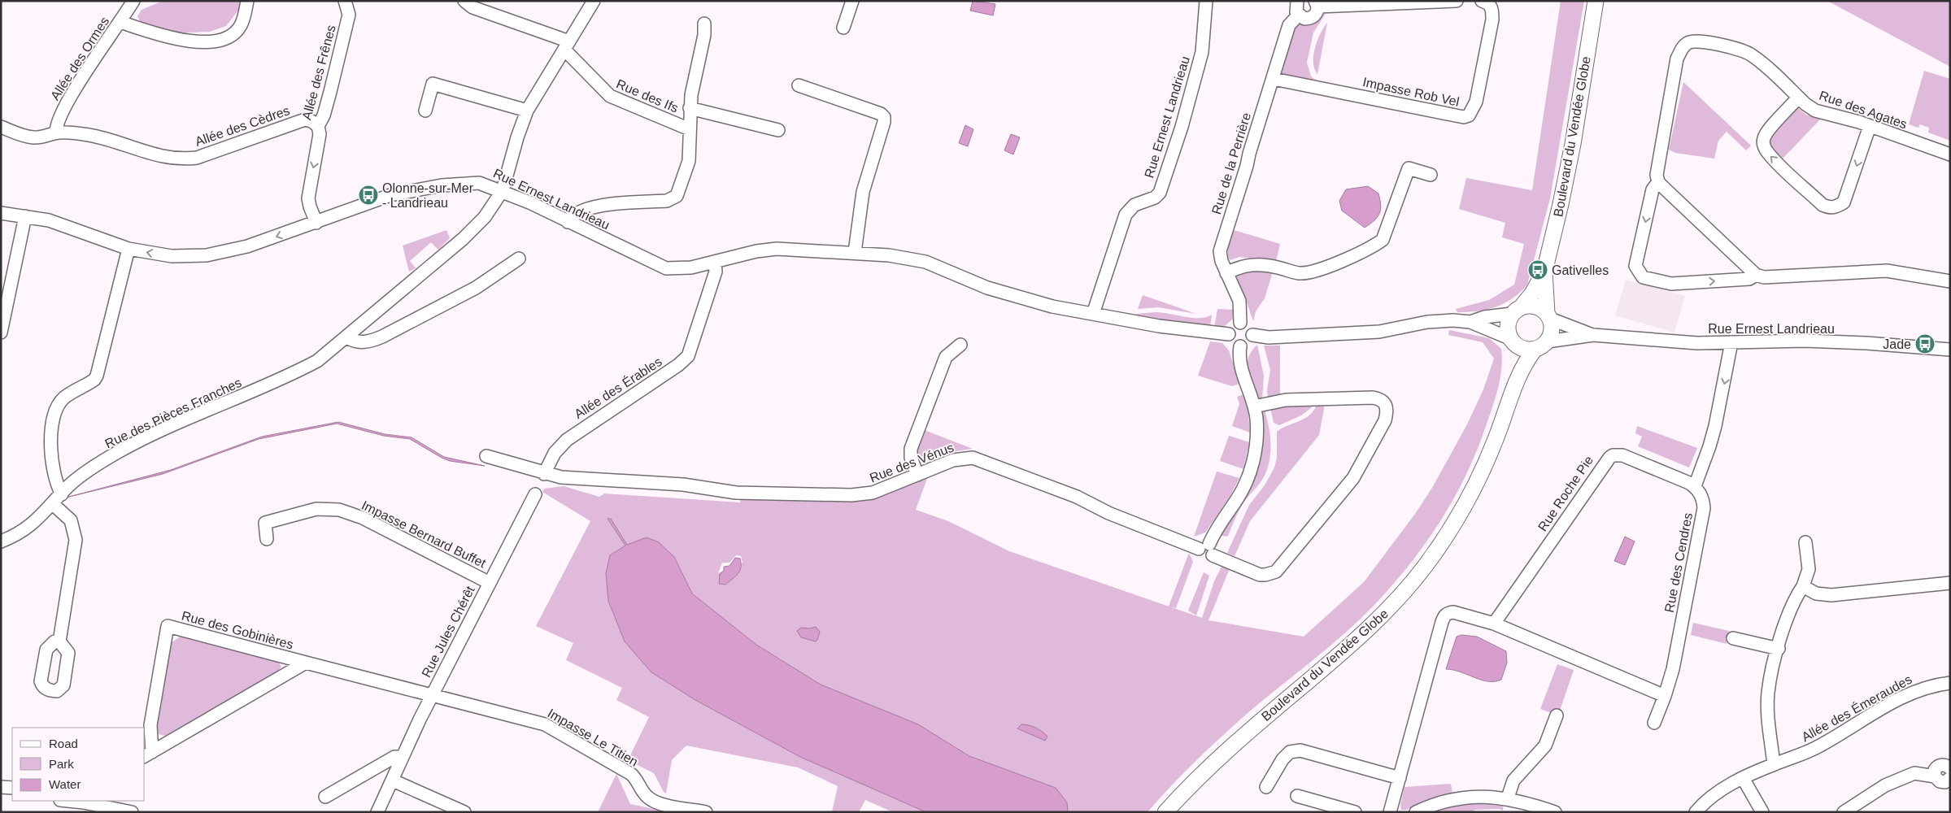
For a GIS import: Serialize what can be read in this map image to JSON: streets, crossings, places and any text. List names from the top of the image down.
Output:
{
  "streets": {
    "main road": ["Boulevard du Vendée Globe"],
    "street": [
      "Allée des Ormes",
      "Allée des Frênes",
      "Impasse Rob Vel",
      "Rue des Ifs",
      "Rue des Agates",
      "Rue Ernest Landrieau",
      "Allée des Cèdres",
      "Rue de la Perrière",
      "Allée des Érables",
      "Rue des Pièces Franches",
      "Rue des Vénus",
      "Rue Roche Pie",
      "Impasse Bernard Buffet",
      "Rue des Cendres",
      "Rue des Gobinières",
      "Rue Jules Chérêt",
      "Allée des Émeraudes",
      "Impasse Le Titien"
    ]
  },
  "crossings": [
    ["Allée des Ormes", "Allée des Cèdres"],
    ["Allée des Frênes", "Rue Ernest Landrieau"],
    ["Allée des Frênes", "Allée des Cèdres"],
    ["Impasse Rob Vel", "Rue de la Perrière"],
    ["Rue des Ifs", "Rue des Pièces Franches"],
    ["Rue Ernest Landrieau", "Boulevard du Vendée Globe"],
    ["Rue Ernest Landrieau", "Rue de la Perrière"],
    ["Rue Ernest Landrieau", "Allée des Érables"],
    ["Rue Ernest Landrieau", "Rue des Pièces Franches"],
    ["Allée des Érables", "Rue des Vénus"],
    ["Rue Roche Pie", "Rue des Cendres"],
    ["Impasse Bernard Buffet", "Rue Jules Chérêt"],
    ["Rue des Gobinières", "Rue Jules Chérêt"],
    ["Rue des Gobinières", "Impasse Le Titien"],
    ["Rue Jules Chérêt", "Impasse Le Titien"]
  ],
  "one_way": ["Allée des Frênes"],
  "places": {
    "bus stop": ["Olonne-sur-Mer - Landrieau", "Gativelles", "Jade"]
  },
  "legend": ["Road", "Park", "Water"]
}
